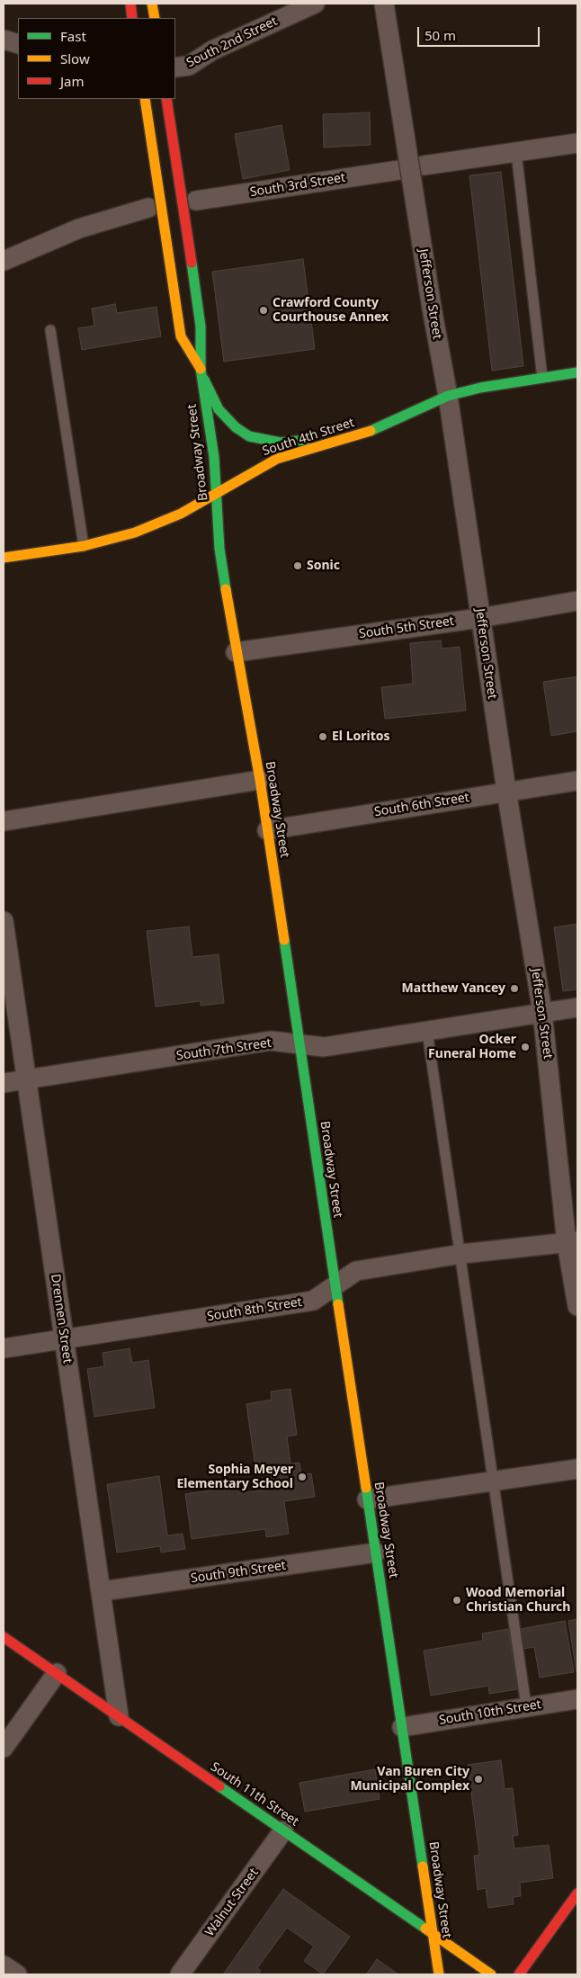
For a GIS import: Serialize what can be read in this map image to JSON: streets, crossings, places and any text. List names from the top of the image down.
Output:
{
  "streets": {
    "main road": ["South 4th Street", "Broadway Street", "South 11th Street"],
    "street": [
      "South 2nd Street",
      "South 3rd Street",
      "Jefferson Street",
      "South 5th Street",
      "South 6th Street",
      "South 7th Street",
      "South 8th Street",
      "Drennen Street",
      "South 9th Street",
      "South 10th Street",
      "Walnut Street"
    ]
  },
  "crossings": [
    ["Jefferson Street", "South 4th Street"],
    ["Jefferson Street", "South 5th Street"],
    ["Jefferson Street", "South 6th Street"],
    ["Jefferson Street", "South 7th Street"],
    ["Jefferson Street", "South 8th Street"],
    ["South 4th Street", "Broadway Street"],
    ["Broadway Street", "South 5th Street"],
    ["Broadway Street", "South 6th Street"],
    ["Broadway Street", "South 7th Street"],
    ["Broadway Street", "South 8th Street"],
    ["Broadway Street", "South 9th Street"],
    ["Broadway Street", "South 10th Street"],
    ["Broadway Street", "South 11th Street"],
    ["South 7th Street", "Drennen Street"],
    ["South 8th Street", "Drennen Street"],
    ["Drennen Street", "South 9th Street"],
    ["Drennen Street", "South 11th Street"],
    ["South 11th Street", "Walnut Street"]
  ],
  "places": [
    "Crawford County Courthouse Annex",
    "Sonic",
    "El Loritos",
    "Matthew Yancey",
    "Ocker Funeral Home",
    "Sophia Meyer Elementary School",
    "Wood Memorial Christian Church",
    "Van Buren City Municipal Complex"
  ],
  "legend": ["Fast", "Slow", "Jam"],
  "scale_bar": "50 m"
}
